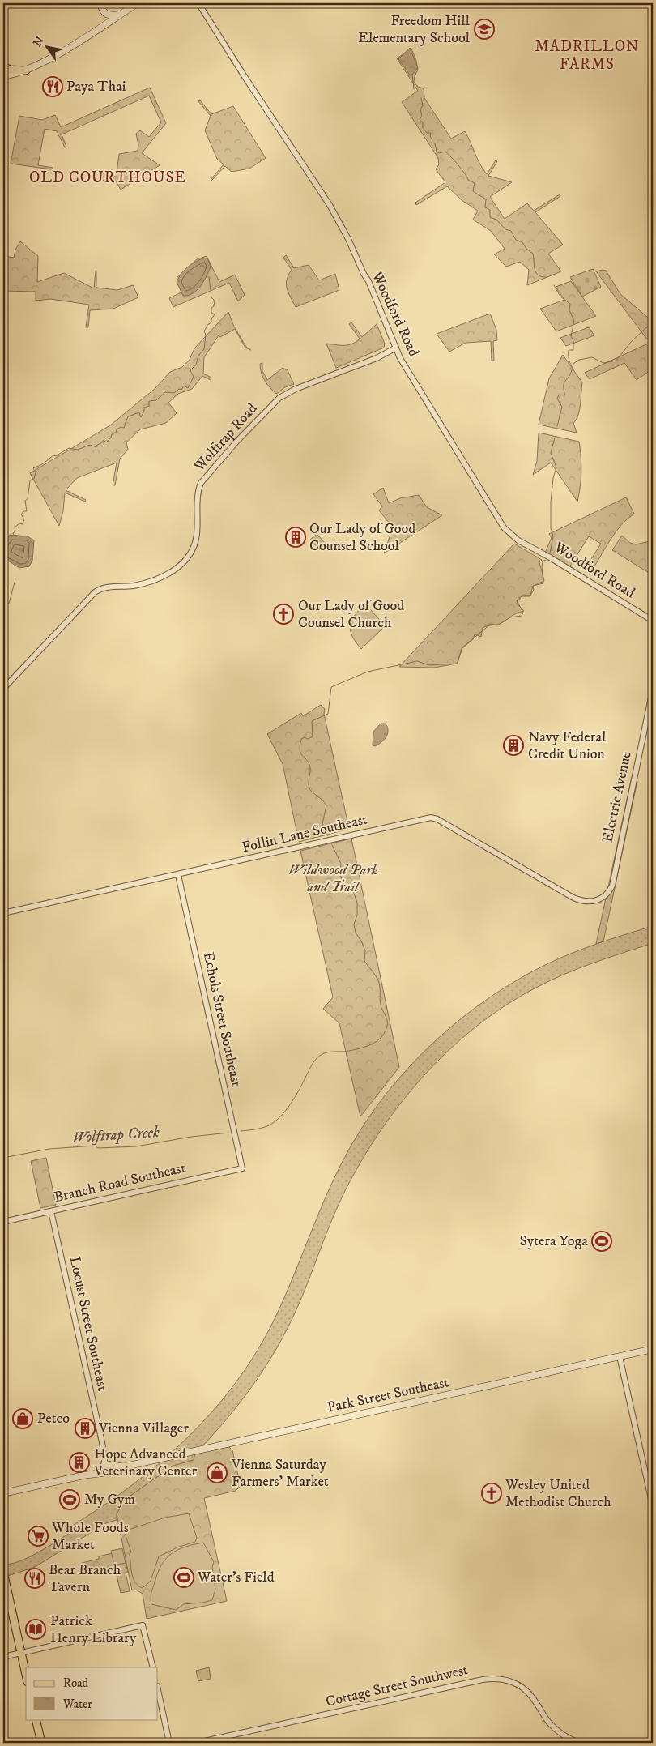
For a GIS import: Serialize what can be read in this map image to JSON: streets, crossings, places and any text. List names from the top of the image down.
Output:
{
  "streets": {
    "main road": ["Park Street Southeast"],
    "street": [
      "Woodford Road",
      "Wolftrap Road",
      "Electric Avenue",
      "Follin Lane Southeast",
      "Echols Street Southeast",
      "Branch Road Southeast",
      "Locust Street Southeast",
      "Cottage Street Southwest"
    ]
  },
  "crossings": [
    ["Woodford Road", "Wolftrap Road"],
    ["Electric Avenue", "Follin Lane Southeast"],
    ["Follin Lane Southeast", "Echols Street Southeast"],
    ["Echols Street Southeast", "Branch Road Southeast"],
    ["Branch Road Southeast", "Locust Street Southeast"],
    ["Locust Street Southeast", "Park Street Southeast"]
  ],
  "districts": ["MADRILLON FARMS", "OLD COURTHOUSE"],
  "water": ["Wolftrap Creek"],
  "parks": ["Wildwood Park and Trail"],
  "places": {
    "school or university": ["Freedom Hill Elementary School"],
    "restaurant": ["Paya Thai", "Bear Branch Tavern"],
    "building": [
      "Our Lady of Good Counsel School",
      "Navy Federal Credit Union",
      "Vienna Villager",
      "Hope Advanced Veterinary Center"
    ],
    "church": ["Our Lady of Good Counsel Church", "Wesley United Methodist Church"],
    "sports": ["Sytera Yoga", "My Gym", "Water's Field"],
    "shop": ["Petco", "Vienna Saturday Farmers' Market"],
    "supermarket": ["Whole Foods Market"],
    "library": ["Patrick Henry Library"]
  },
  "legend": ["Road", "Water"],
  "north": "top left"
}
